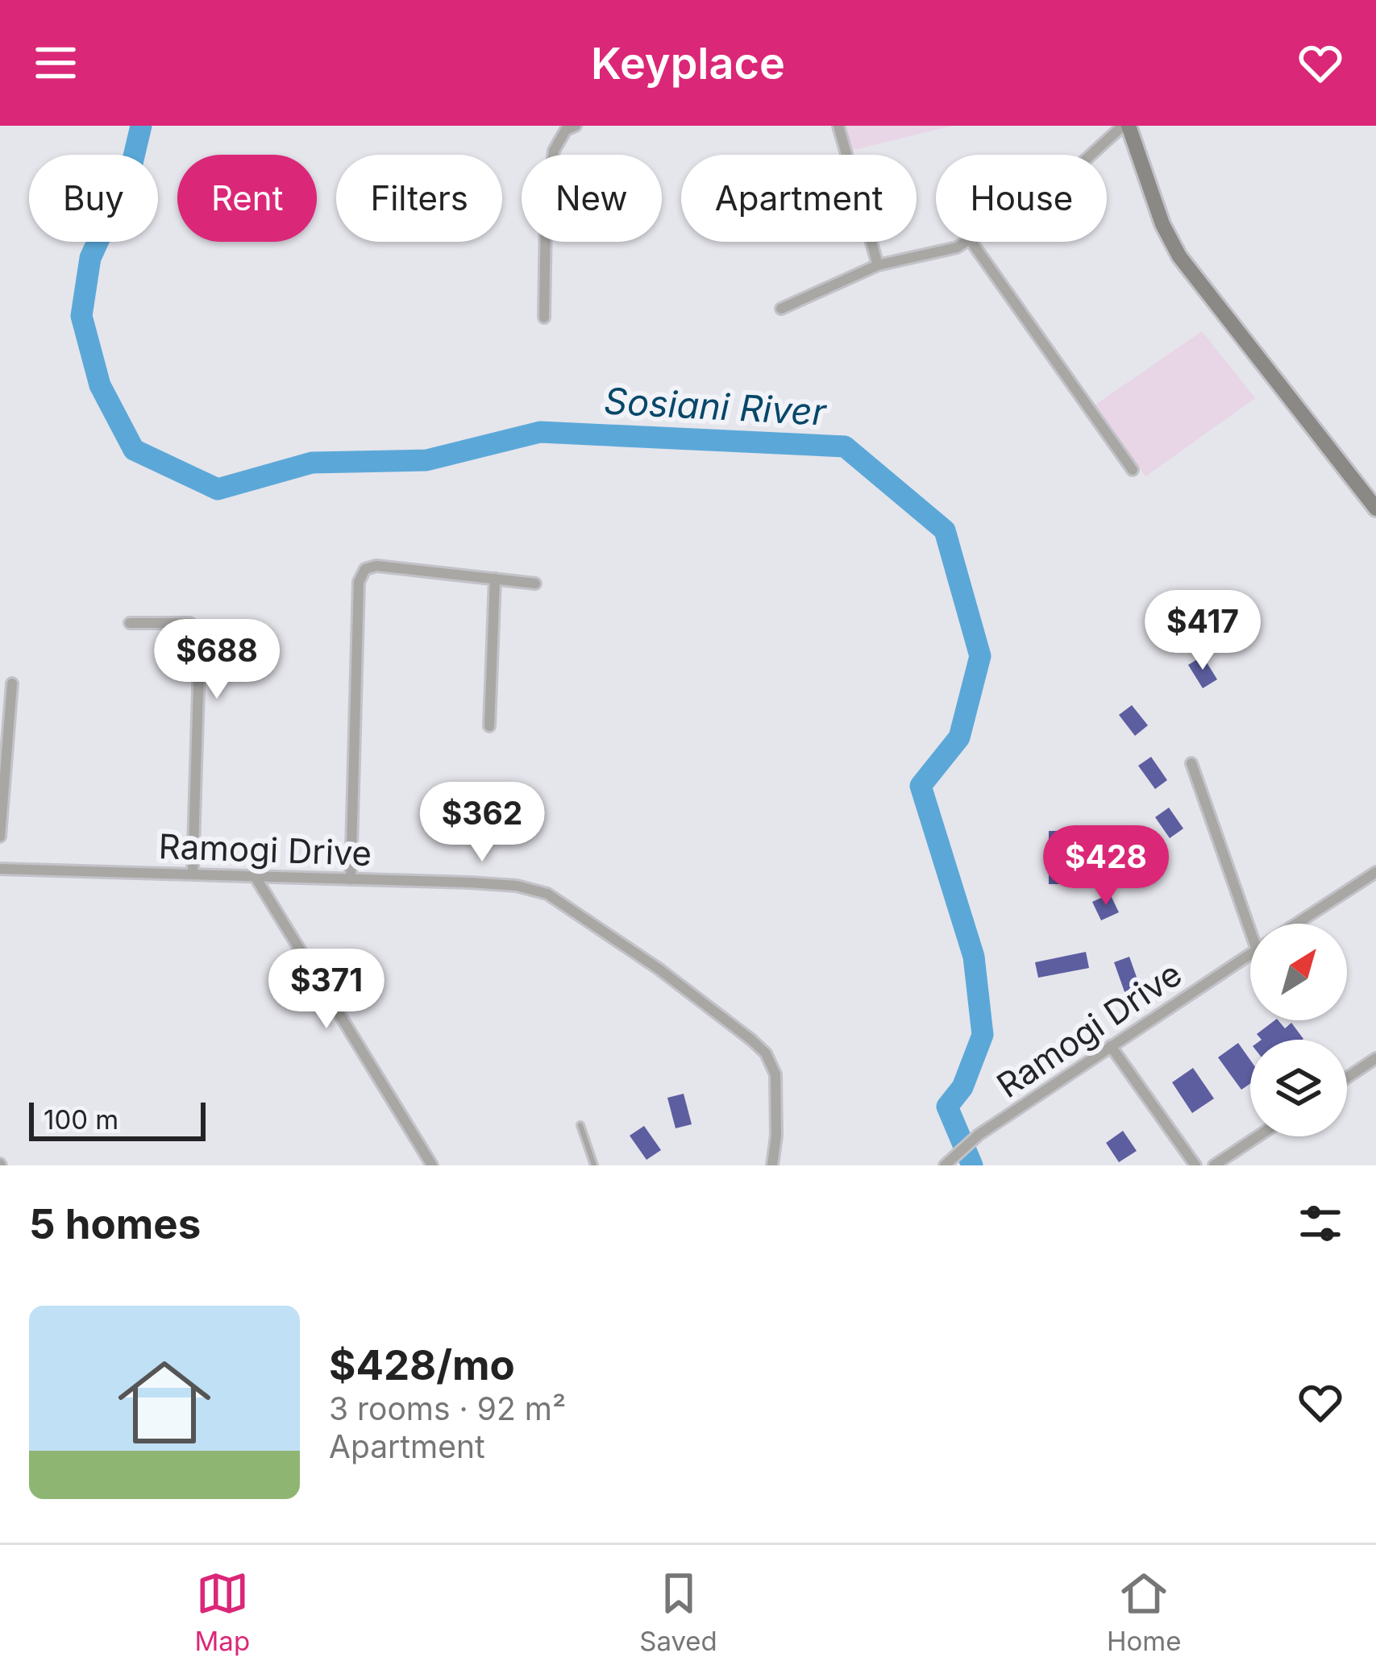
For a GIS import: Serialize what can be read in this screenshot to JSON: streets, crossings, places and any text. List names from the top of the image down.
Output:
{
  "streets": {
    "street": ["Ramogi Drive"]
  },
  "water": ["Sosiani River"],
  "scale_bar": "100 m",
  "north": "top right",
  "page": {
    "header": "Keyplace",
    "chip": [
      "Buy",
      "Rent",
      "Filters",
      "New",
      "Apartment",
      "House"
    ],
    "price": [
      "$417",
      "$688",
      "$362",
      "$428",
      "$371"
    ],
    "scale": "100 m",
    "heading": "5 homes",
    "list": [
      {
        "name": "$428/mo",
        "note": "3 rooms · 92 m² · Apartment"
      }
    ],
    "tabs": ["Map", "Saved", "Home"]
  }
}
